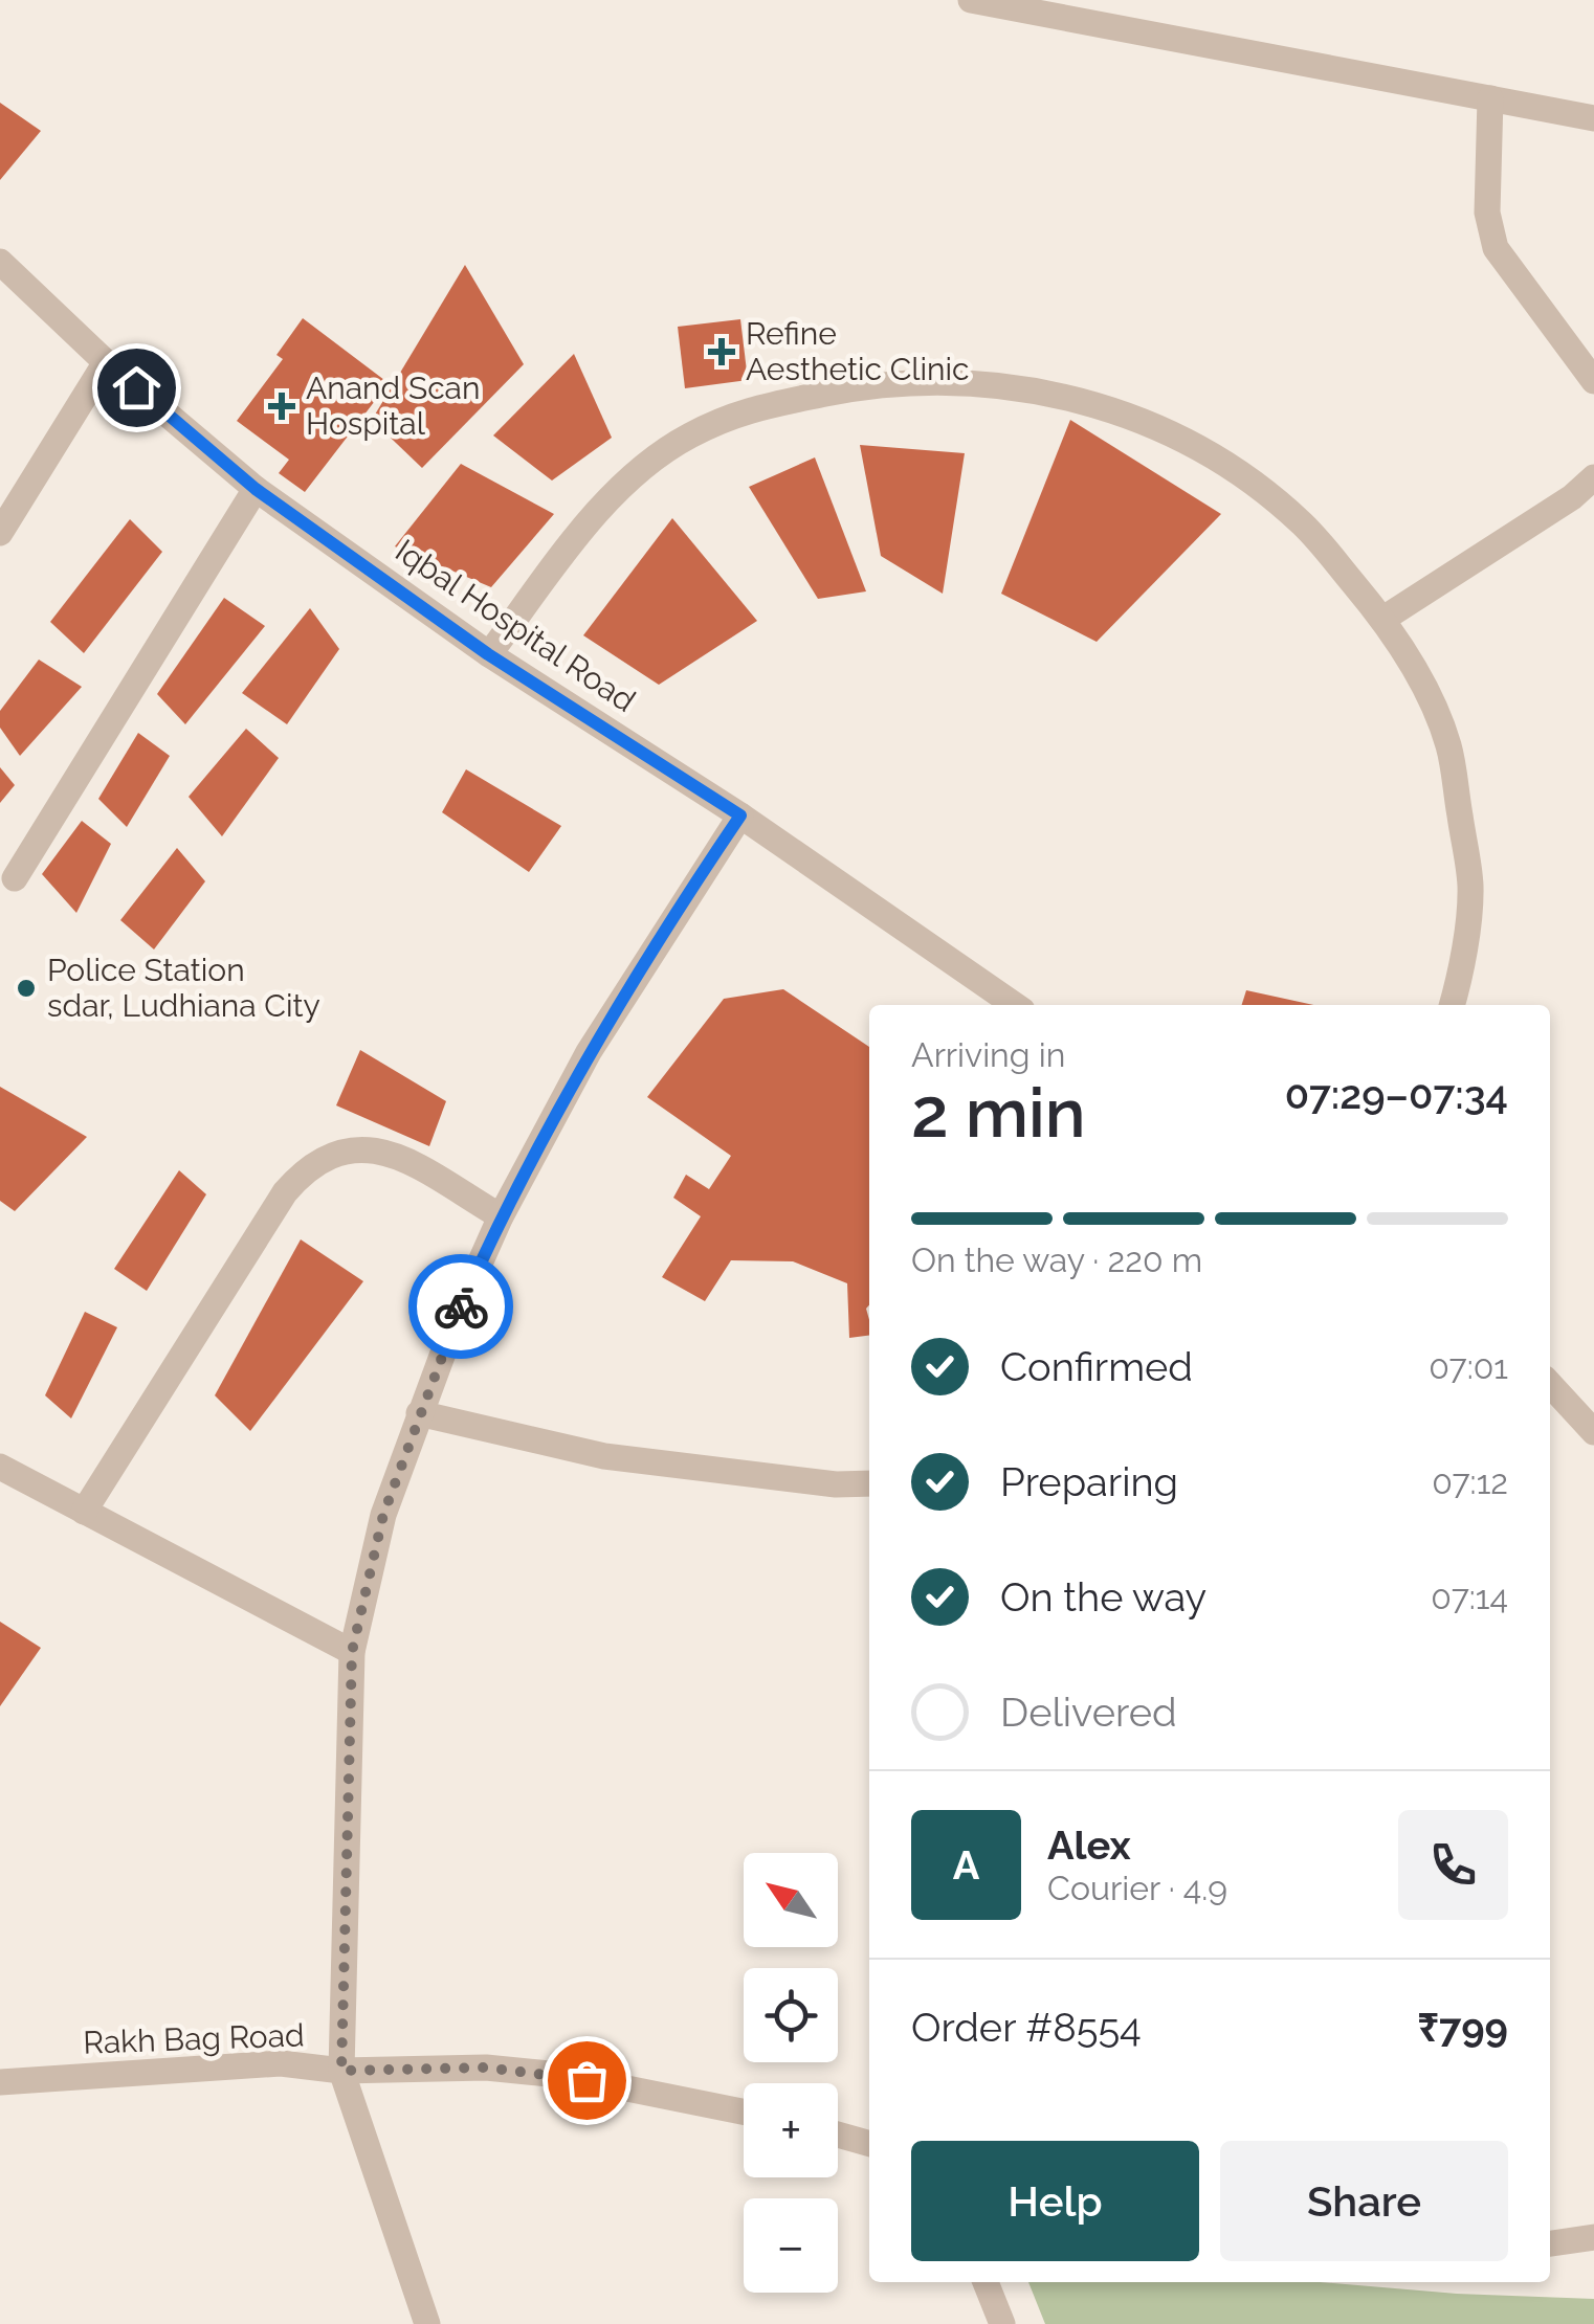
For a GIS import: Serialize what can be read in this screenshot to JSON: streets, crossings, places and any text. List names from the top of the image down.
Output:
{
  "streets": {
    "street": ["Iqbal Hospital Road", "Rakh Bag Road"]
  },
  "places": {
    "health": ["Refine Aesthetic Clinic", "Anand Scan Hospital"],
    "other": ["Police Station sdar, Ludhiana City"]
  },
  "north": "top left",
  "page": {
    "heading": ["2 min", "Arriving in", "07:29–07:34"],
    "panel": [
      "Alex",
      "Courier · 4.9",
      "Order #8554",
      "₹799"
    ],
    "bar": "On the way · 220 m",
    "list": [
      ["Confirmed", "07:01"],
      ["Preparing", "07:12"],
      ["On the way", "07:14"],
      "Delivered"
    ],
    "round": "A",
    "map_buttons": ["+", "−"],
    "buttons": ["Help", "Share"]
  }
}
